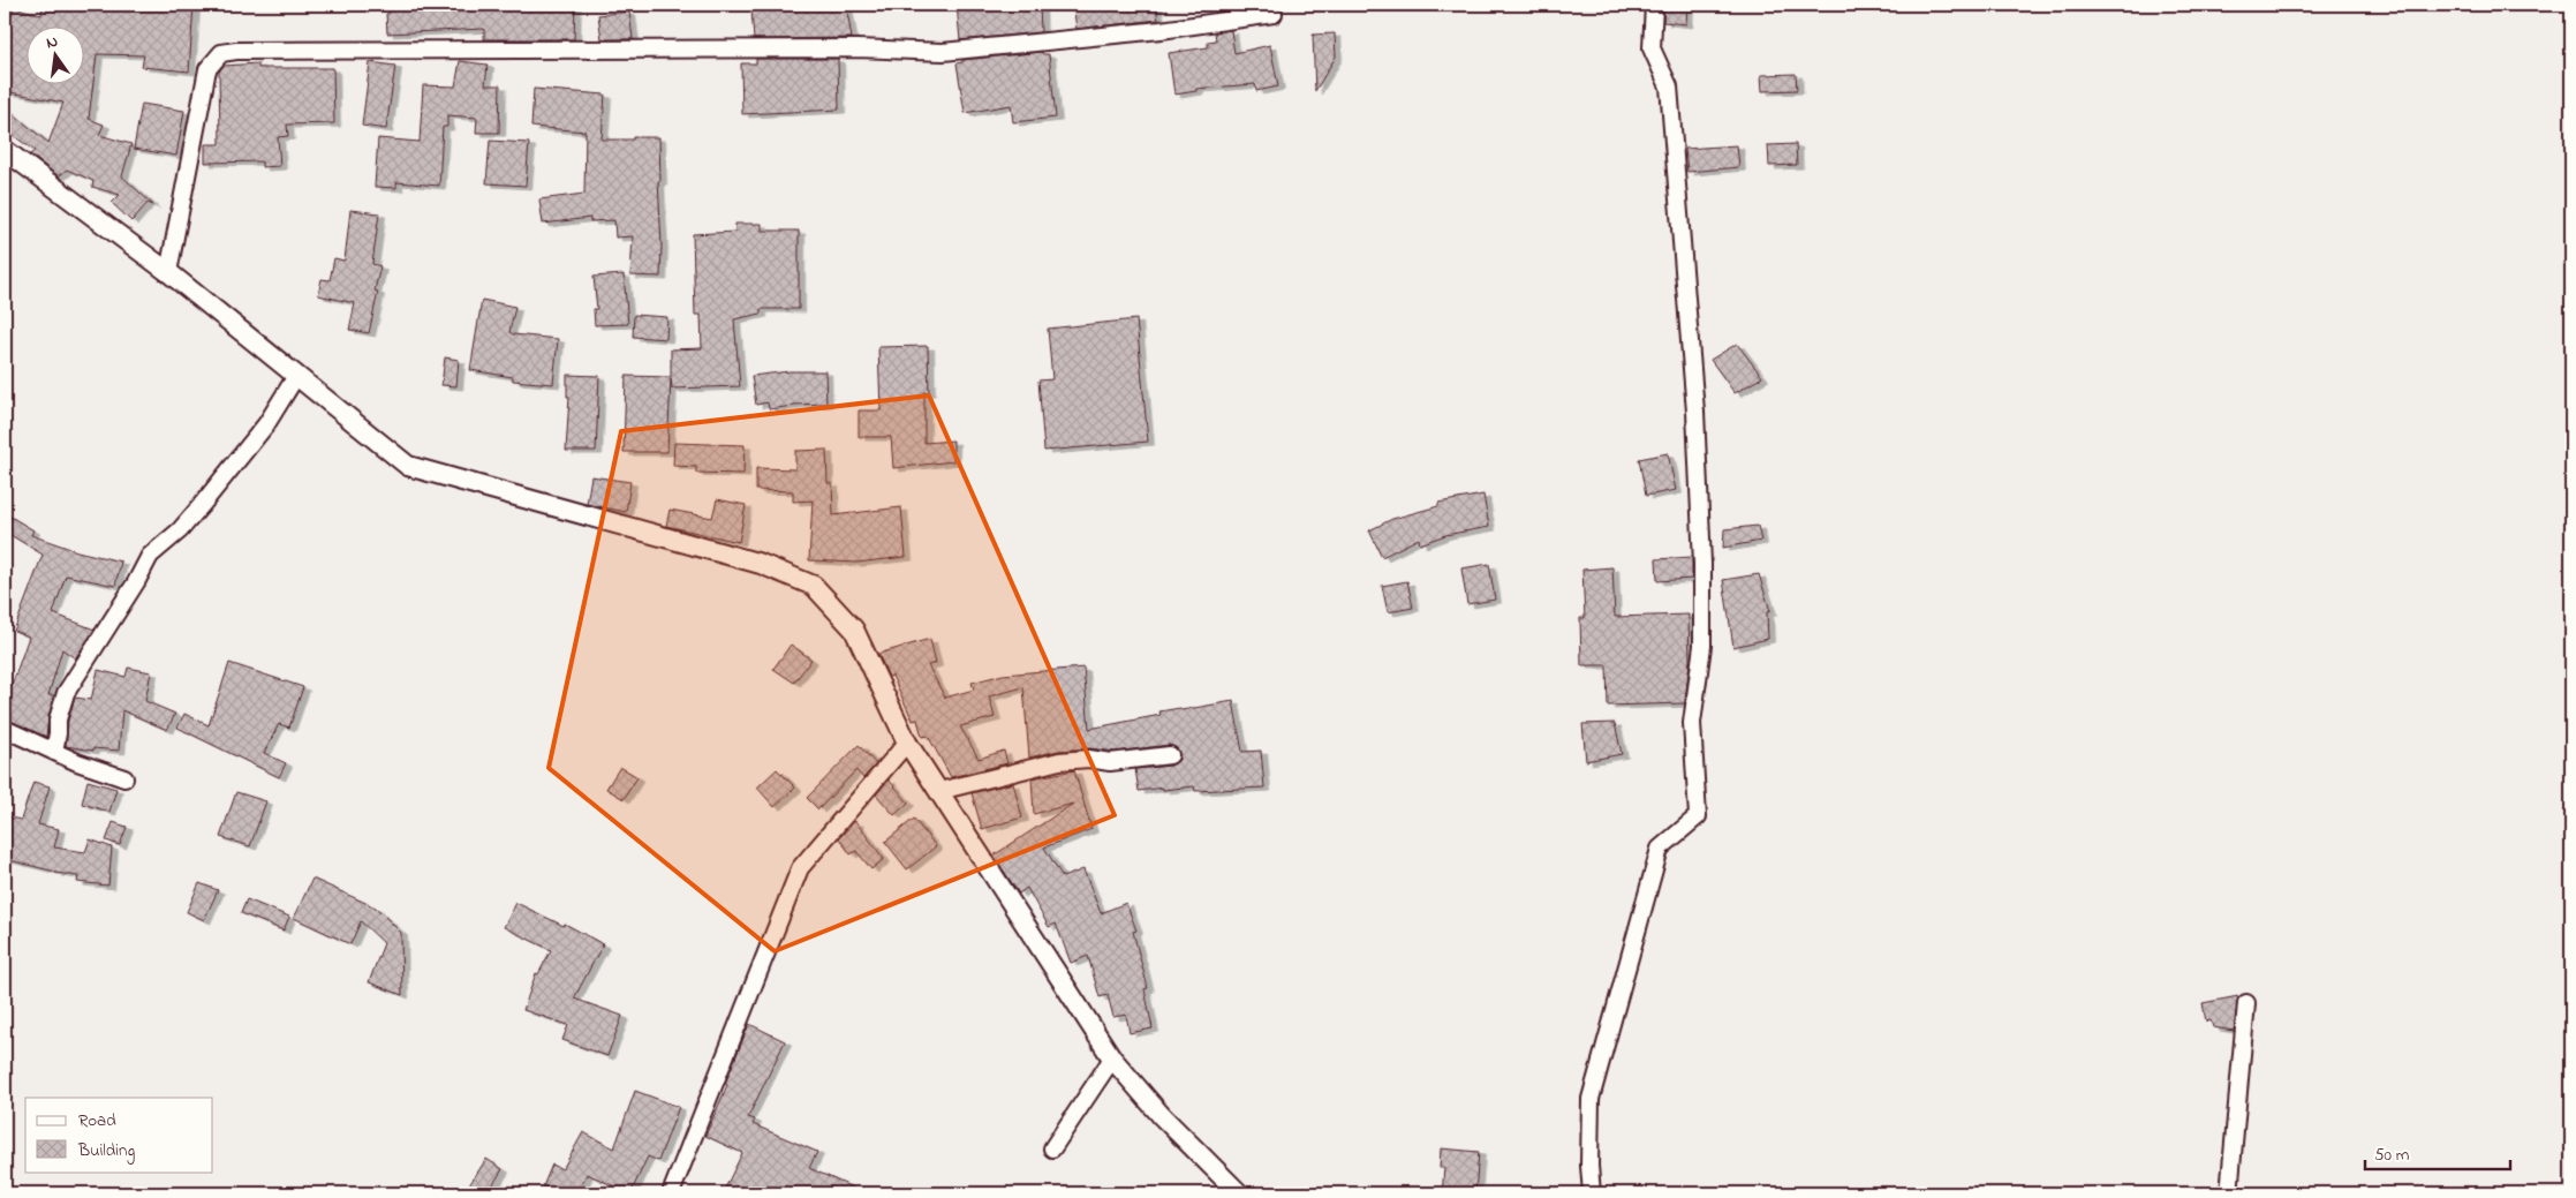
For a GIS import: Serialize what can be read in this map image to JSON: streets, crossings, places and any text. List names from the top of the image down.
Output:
{
  "legend": ["Road", "Building"],
  "scale_bar": "50 m",
  "north": "top"
}
